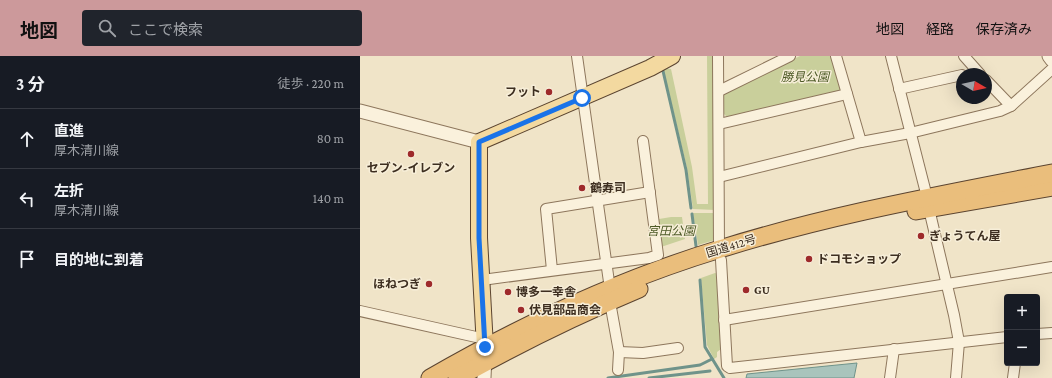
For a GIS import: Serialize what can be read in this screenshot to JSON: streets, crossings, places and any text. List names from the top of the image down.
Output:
{
  "streets": {
    "highway": ["国道412号"]
  },
  "parks": ["勝見公園", "宮田公園"],
  "places": [
    "フット",
    "セブン-イレブン",
    "鶴寿司",
    "ぎょうてん屋",
    "ドコモショップ",
    "ほねつぎ",
    "GU",
    "博多一幸舎",
    "伏見部品商会"
  ],
  "north": "right",
  "page": {
    "header": "地図",
    "search": "ここで検索",
    "nav": ["地図", "経路", "保存済み"],
    "heading": ["3 分", "徒歩 · 220 m"],
    "list": [
      ["直進", "厚木清川線", "80 m"],
      ["左折", "厚木清川線", "140 m"],
      "目的地に到着"
    ],
    "map_buttons": ["+", "−"]
  }
}
